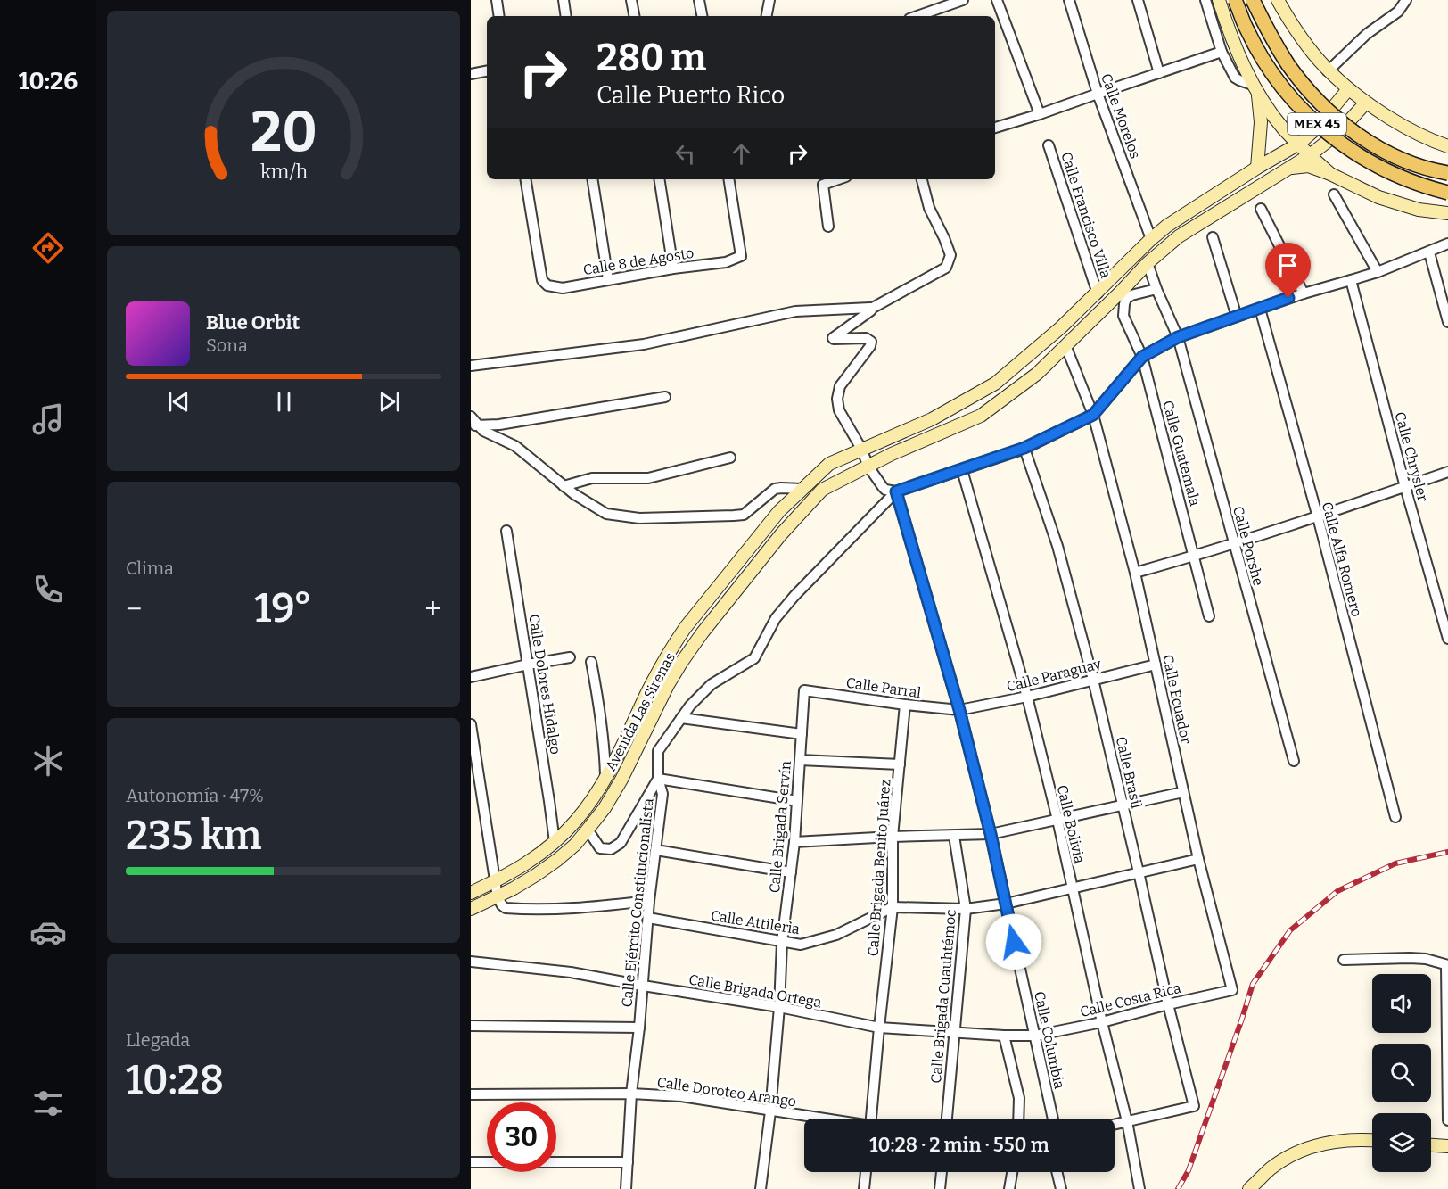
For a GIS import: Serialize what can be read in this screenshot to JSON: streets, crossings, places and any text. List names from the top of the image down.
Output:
{
  "streets": {
    "main road": ["MEX 45", "Avenida Las Sirenas"],
    "street": [
      "Calle Morelos",
      "Calle Francisco Villa",
      "Calle 8 de Agosto",
      "Calle Guatemala",
      "Calle Chrysler",
      "Calle Porshe",
      "Calle Alfa Romero",
      "Calle Paraguay",
      "Calle Dolores Hidalgo",
      "Calle Parral",
      "Calle Ecuador",
      "Calle Brasil",
      "Calle Bolivia",
      "Calle Brigada Servín",
      "Calle Brigada Benito Juárez",
      "Calle Ejército Constitucionalista",
      "Calle Attileria",
      "Calle Brigada Ortega",
      "Calle Brigada Cuauhtémoc",
      "Calle Costa Rica",
      "Calle Columbia",
      "Calle Doroteo Arango"
    ]
  },
  "crossings": [
    ["Calle Morelos", "Avenida Las Sirenas"],
    ["Calle Francisco Villa", "Avenida Las Sirenas"],
    ["Calle Guatemala", "Avenida Las Sirenas"],
    ["Calle Porshe", "Avenida Las Sirenas"],
    ["Calle Paraguay", "Calle Parral"],
    ["Calle Paraguay", "Calle Ecuador"],
    ["Calle Paraguay", "Calle Brasil"],
    ["Calle Paraguay", "Calle Bolivia"],
    ["Calle Paraguay", "Calle Columbia"],
    ["Calle Dolores Hidalgo", "Avenida Las Sirenas"],
    ["Calle Parral", "Calle Brigada Servín"],
    ["Calle Parral", "Calle Brigada Benito Juárez"],
    ["Calle Parral", "Calle Columbia"],
    ["Calle Ecuador", "Avenida Las Sirenas"],
    ["Calle Ecuador", "Calle Attileria"],
    ["Calle Ecuador", "Calle Costa Rica"],
    ["Calle Brasil", "Calle Bolivia"],
    ["Calle Brasil", "Calle Attileria"],
    ["Calle Brasil", "Calle Costa Rica"],
    ["Calle Bolivia", "Calle Attileria"],
    ["Calle Bolivia", "Calle Costa Rica"],
    ["Calle Brigada Servín", "Calle Attileria"],
    ["Calle Brigada Servín", "Calle Brigada Ortega"],
    ["Calle Brigada Servín", "Calle Doroteo Arango"],
    ["Calle Brigada Benito Juárez", "Calle Attileria"],
    ["Calle Brigada Benito Juárez", "Calle Brigada Ortega"],
    ["Calle Ejército Constitucionalista", "Calle Attileria"],
    ["Calle Ejército Constitucionalista", "Calle Brigada Ortega"],
    ["Calle Ejército Constitucionalista", "Calle Columbia"],
    ["Calle Ejército Constitucionalista", "Calle Doroteo Arango"],
    ["Calle Attileria", "Calle Brigada Cuauhtémoc"],
    ["Calle Attileria", "Calle Columbia"],
    ["Calle Brigada Ortega", "Calle Brigada Cuauhtémoc"],
    ["Calle Brigada Ortega", "Calle Costa Rica"],
    ["Calle Brigada Ortega", "Calle Columbia"],
    ["Calle Costa Rica", "Calle Columbia"]
  ],
  "page": {
    "tabs": "10:26",
    "turn": ["280 m", "Calle Puerto Rico"],
    "song": ["Blue Orbit", "Sona"],
    "tile": [
      "Clima",
      ["Autonomía · 47%", "235 km"],
      ["Llegada", "10:28"]
    ],
    "heat": ["−", "19°", "+"],
    "limit": "30",
    "trip": "10:28 · 2 min · 550 m",
    "gauge": ["20", "km/h"]
  }
}
